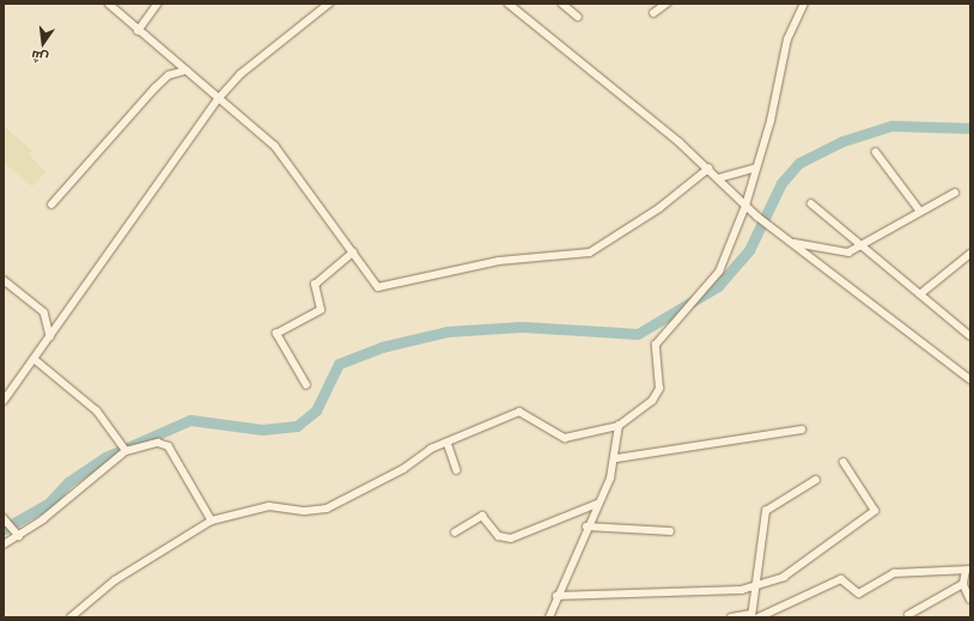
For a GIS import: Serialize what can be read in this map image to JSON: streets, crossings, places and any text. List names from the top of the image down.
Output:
{
  "north": "bottom"
}
